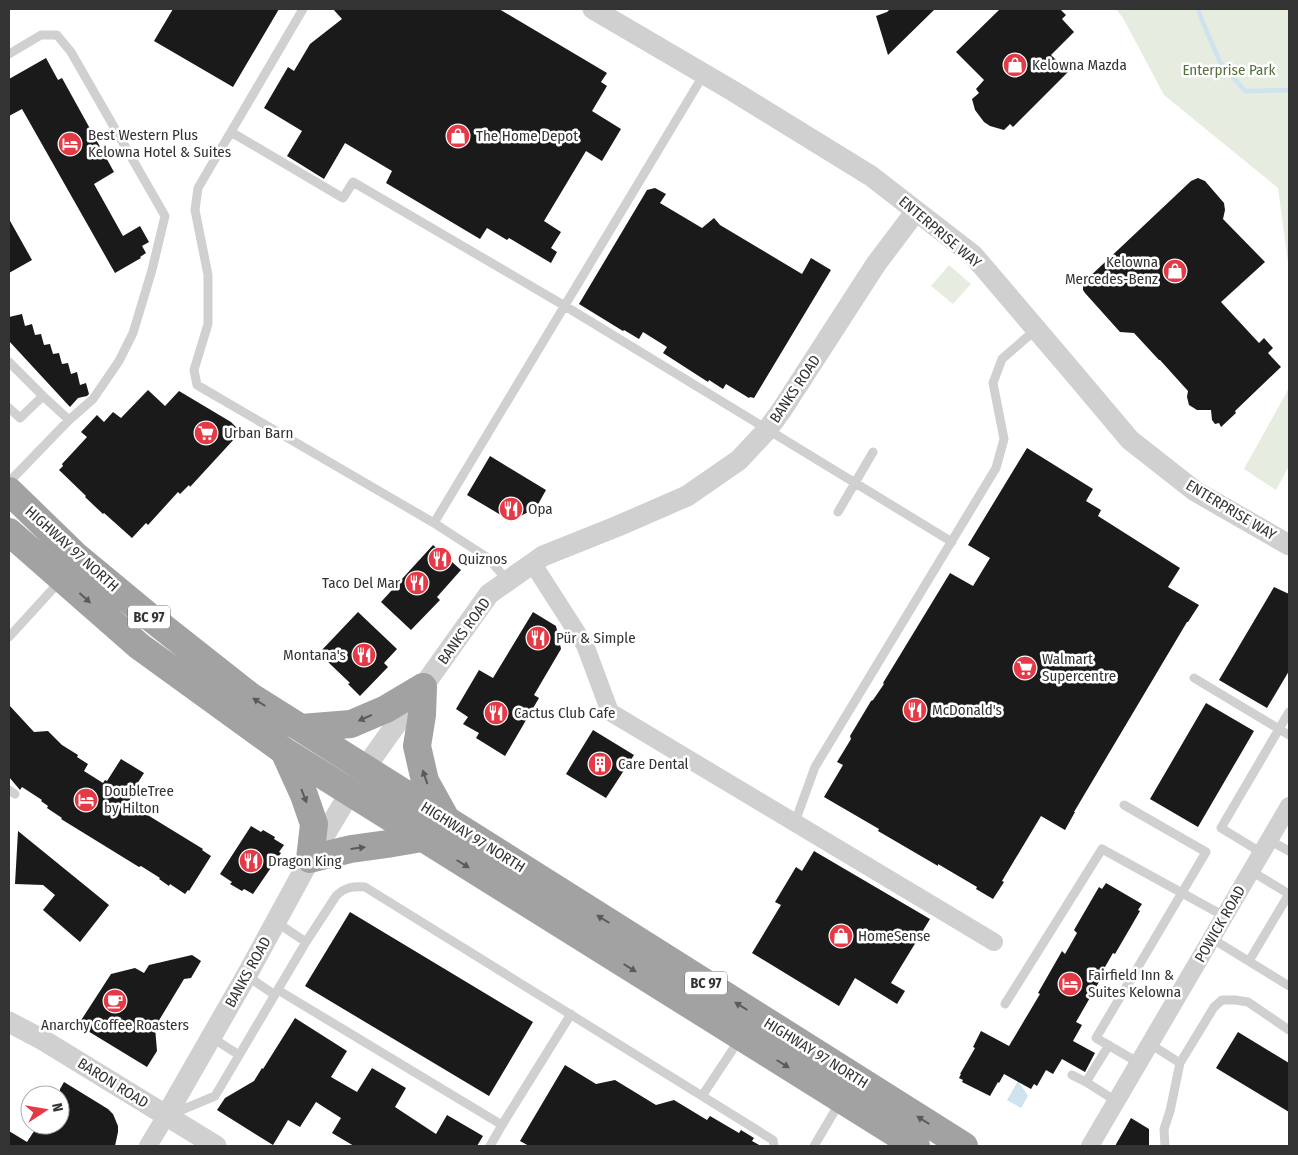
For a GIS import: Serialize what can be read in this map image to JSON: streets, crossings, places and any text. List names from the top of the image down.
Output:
{
  "streets": {
    "highway": ["HIGHWAY 97 NORTH", "BC 97"],
    "street": [
      "ENTERPRISE WAY",
      "BANKS ROAD",
      "POWICK ROAD",
      "BARON ROAD"
    ]
  },
  "crossings": [
    ["ENTERPRISE WAY", "BANKS ROAD"],
    ["BANKS ROAD", "HIGHWAY 97 NORTH"],
    ["BANKS ROAD", "BARON ROAD"]
  ],
  "parks": ["Enterprise Park"],
  "places": {
    "shop": [
      "Kelowna Mazda",
      "The Home Depot",
      "Kelowna Mercedes-Benz",
      "HomeSense"
    ],
    "hotel": ["Best Western Plus Kelowna Hotel & Suites", "DoubleTree by Hilton", "Fairfield Inn & Suites Kelowna"],
    "supermarket": ["Urban Barn", "Walmart Supercentre"],
    "restaurant": [
      "Opa",
      "Quiznos",
      "Taco Del Mar",
      "Pür & Simple",
      "Montana's",
      "McDonald's",
      "Cactus Club Cafe",
      "Dragon King"
    ],
    "building": ["Care Dental"],
    "cafe": ["Anarchy Coffee Roasters"]
  },
  "north": "right"
}
